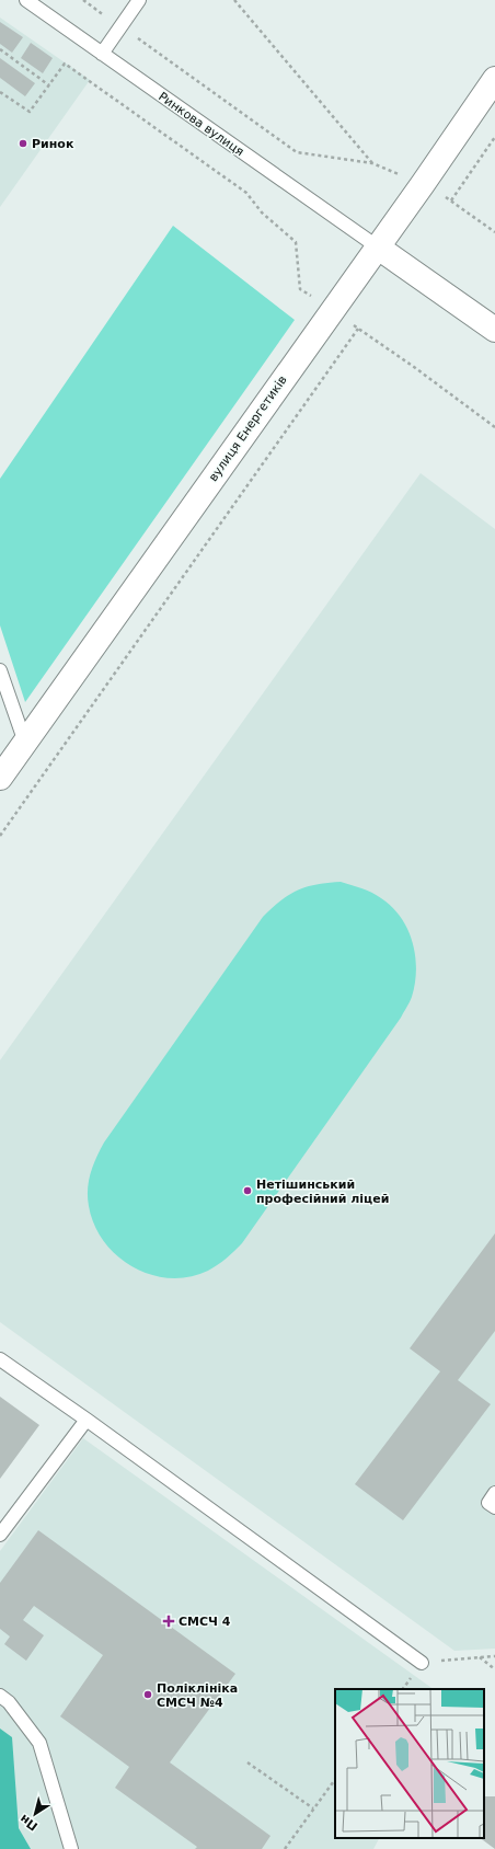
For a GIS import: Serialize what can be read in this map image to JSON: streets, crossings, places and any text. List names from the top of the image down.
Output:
{
  "streets": {
    "main road": ["вулиця Енергетиків"],
    "lane": ["Ринкова вулиця"]
  },
  "crossings": [
    ["Ринкова вулиця", "вулиця Енергетиків"]
  ],
  "places": {
    "other": ["Ринок", "Нетішинський професійний ліцей", "Поліклініка СМСЧ №4"],
    "health": ["СМСЧ 4"]
  },
  "north": "bottom left"
}
